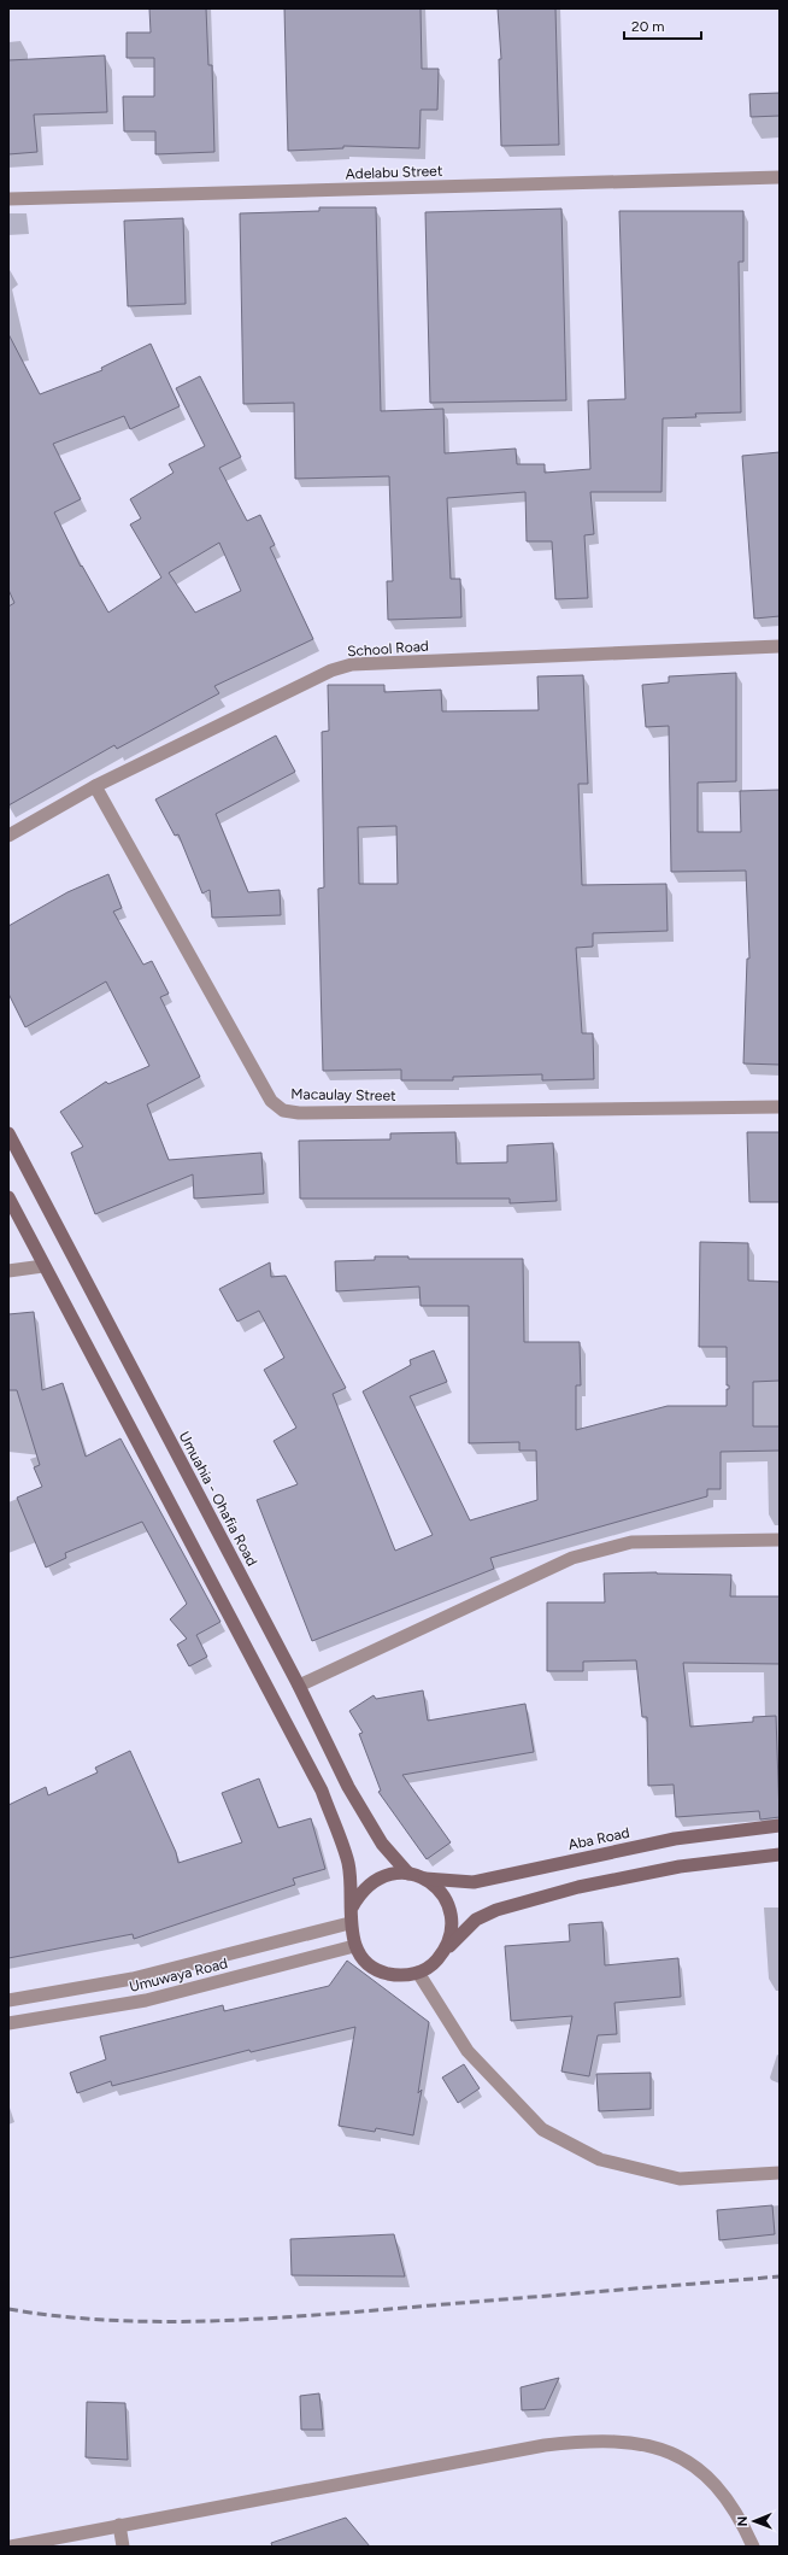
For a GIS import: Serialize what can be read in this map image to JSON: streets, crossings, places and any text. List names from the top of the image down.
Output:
{
  "streets": {
    "main road": ["Umuahia - Ohafia Road", "Aba Road"],
    "street": [
      "Adelabu Street",
      "School Road",
      "Macaulay Street",
      "Umuwaya Road"
    ]
  },
  "crossings": [
    ["School Road", "Macaulay Street"],
    ["Umuahia - Ohafia Road", "Aba Road"],
    ["Umuahia - Ohafia Road", "Umuwaya Road"],
    ["Aba Road", "Umuwaya Road"]
  ],
  "scale_bar": "20 m",
  "north": "left"
}
